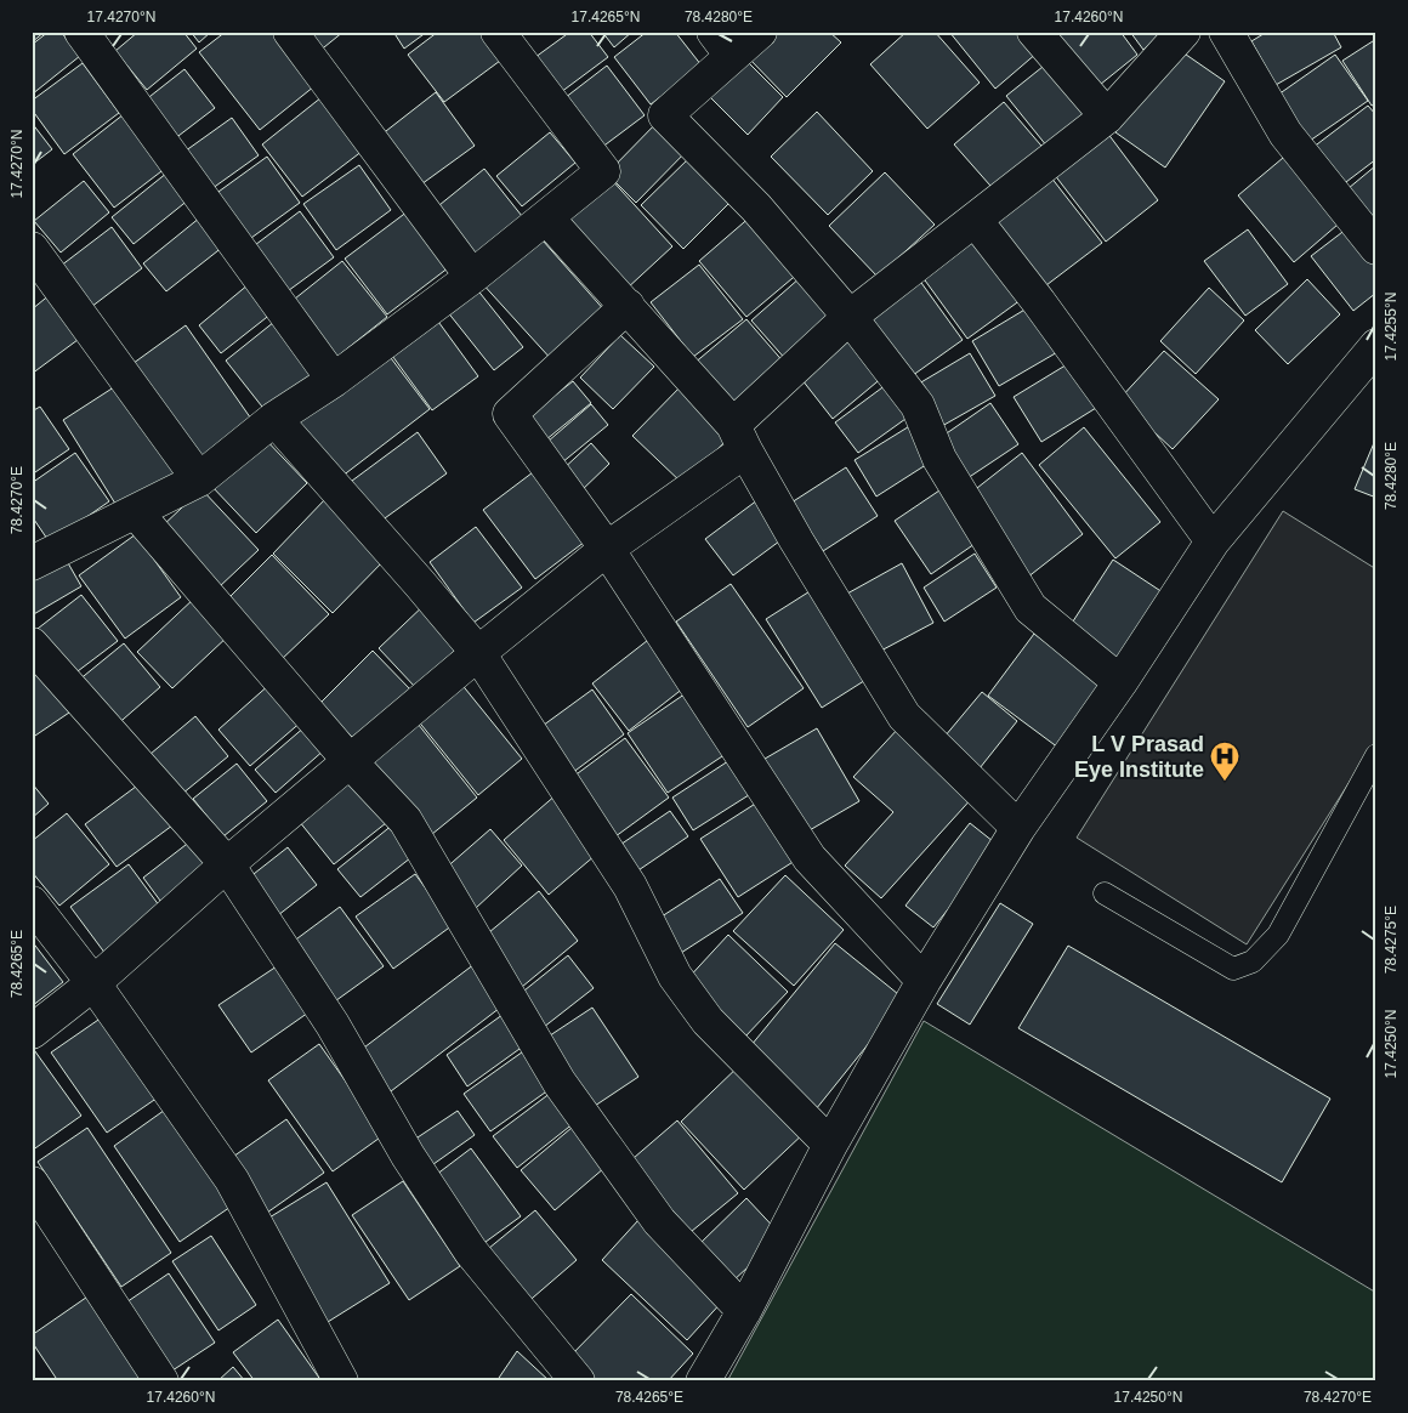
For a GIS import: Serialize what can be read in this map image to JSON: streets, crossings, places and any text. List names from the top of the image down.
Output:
{
  "places": {
    "hospital": ["L V Prasad Eye Institute"]
  },
  "coordinates": [
    "17.4270°N",
    "17.4265°N",
    "78.4280°E",
    "17.4260°N",
    "17.4255°N",
    "78.4270°E",
    "78.4275°E",
    "78.4265°E",
    "17.4250°N"
  ]
}
